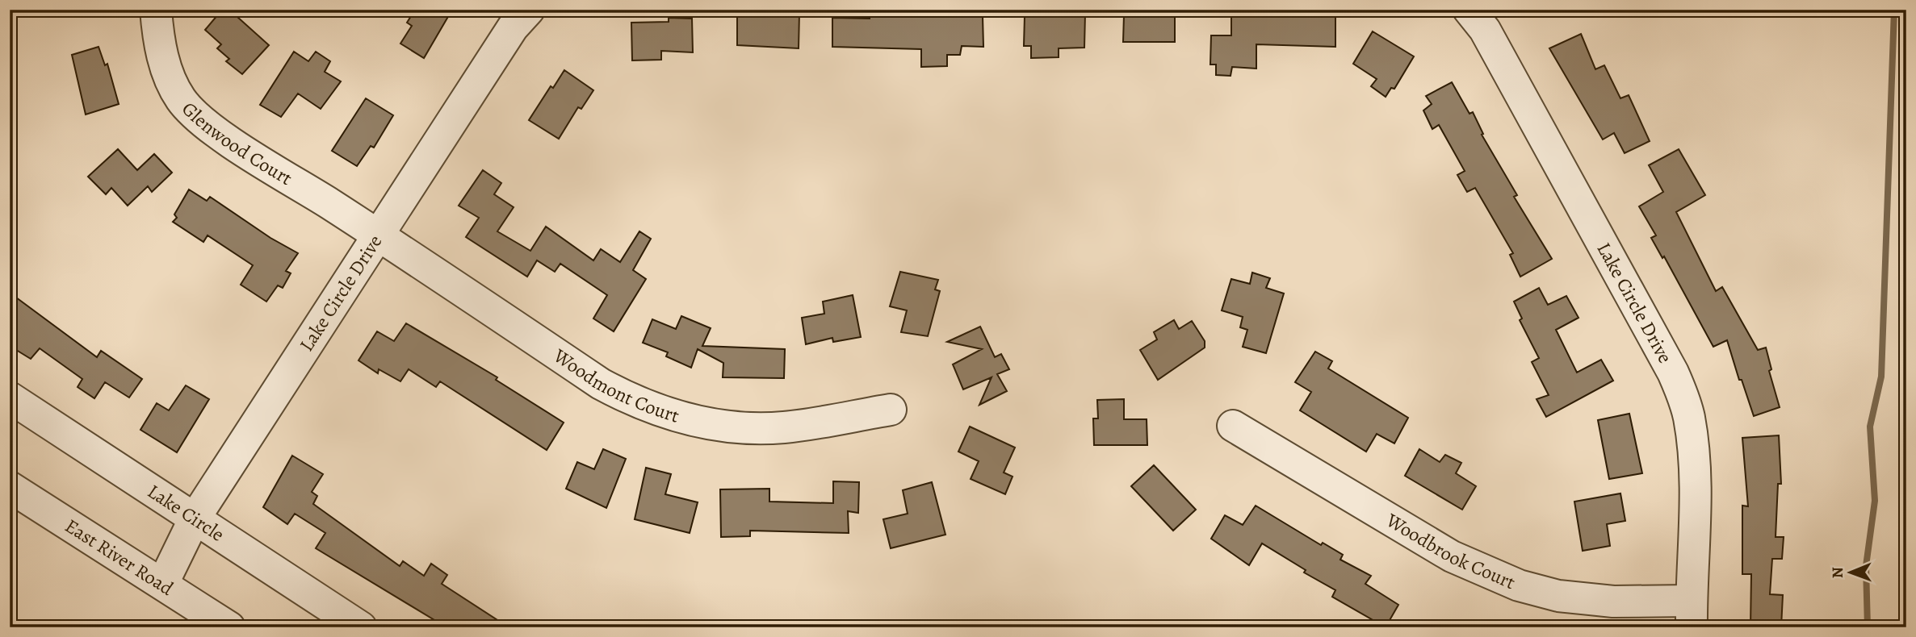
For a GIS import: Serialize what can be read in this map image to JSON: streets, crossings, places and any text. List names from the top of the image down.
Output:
{
  "streets": {
    "street": [
      "Glenwood Court",
      "Lake Circle Drive",
      "Woodmont Court",
      "Lake Circle",
      "Woodbrook Court",
      "East River Road"
    ]
  },
  "crossings": [
    ["Glenwood Court", "Lake Circle Drive"],
    ["Glenwood Court", "Woodmont Court"],
    ["Lake Circle Drive", "Woodmont Court"],
    ["Lake Circle Drive", "Lake Circle"],
    ["Lake Circle Drive", "Woodbrook Court"],
    ["Lake Circle Drive", "East River Road"]
  ],
  "north": "left"
}
